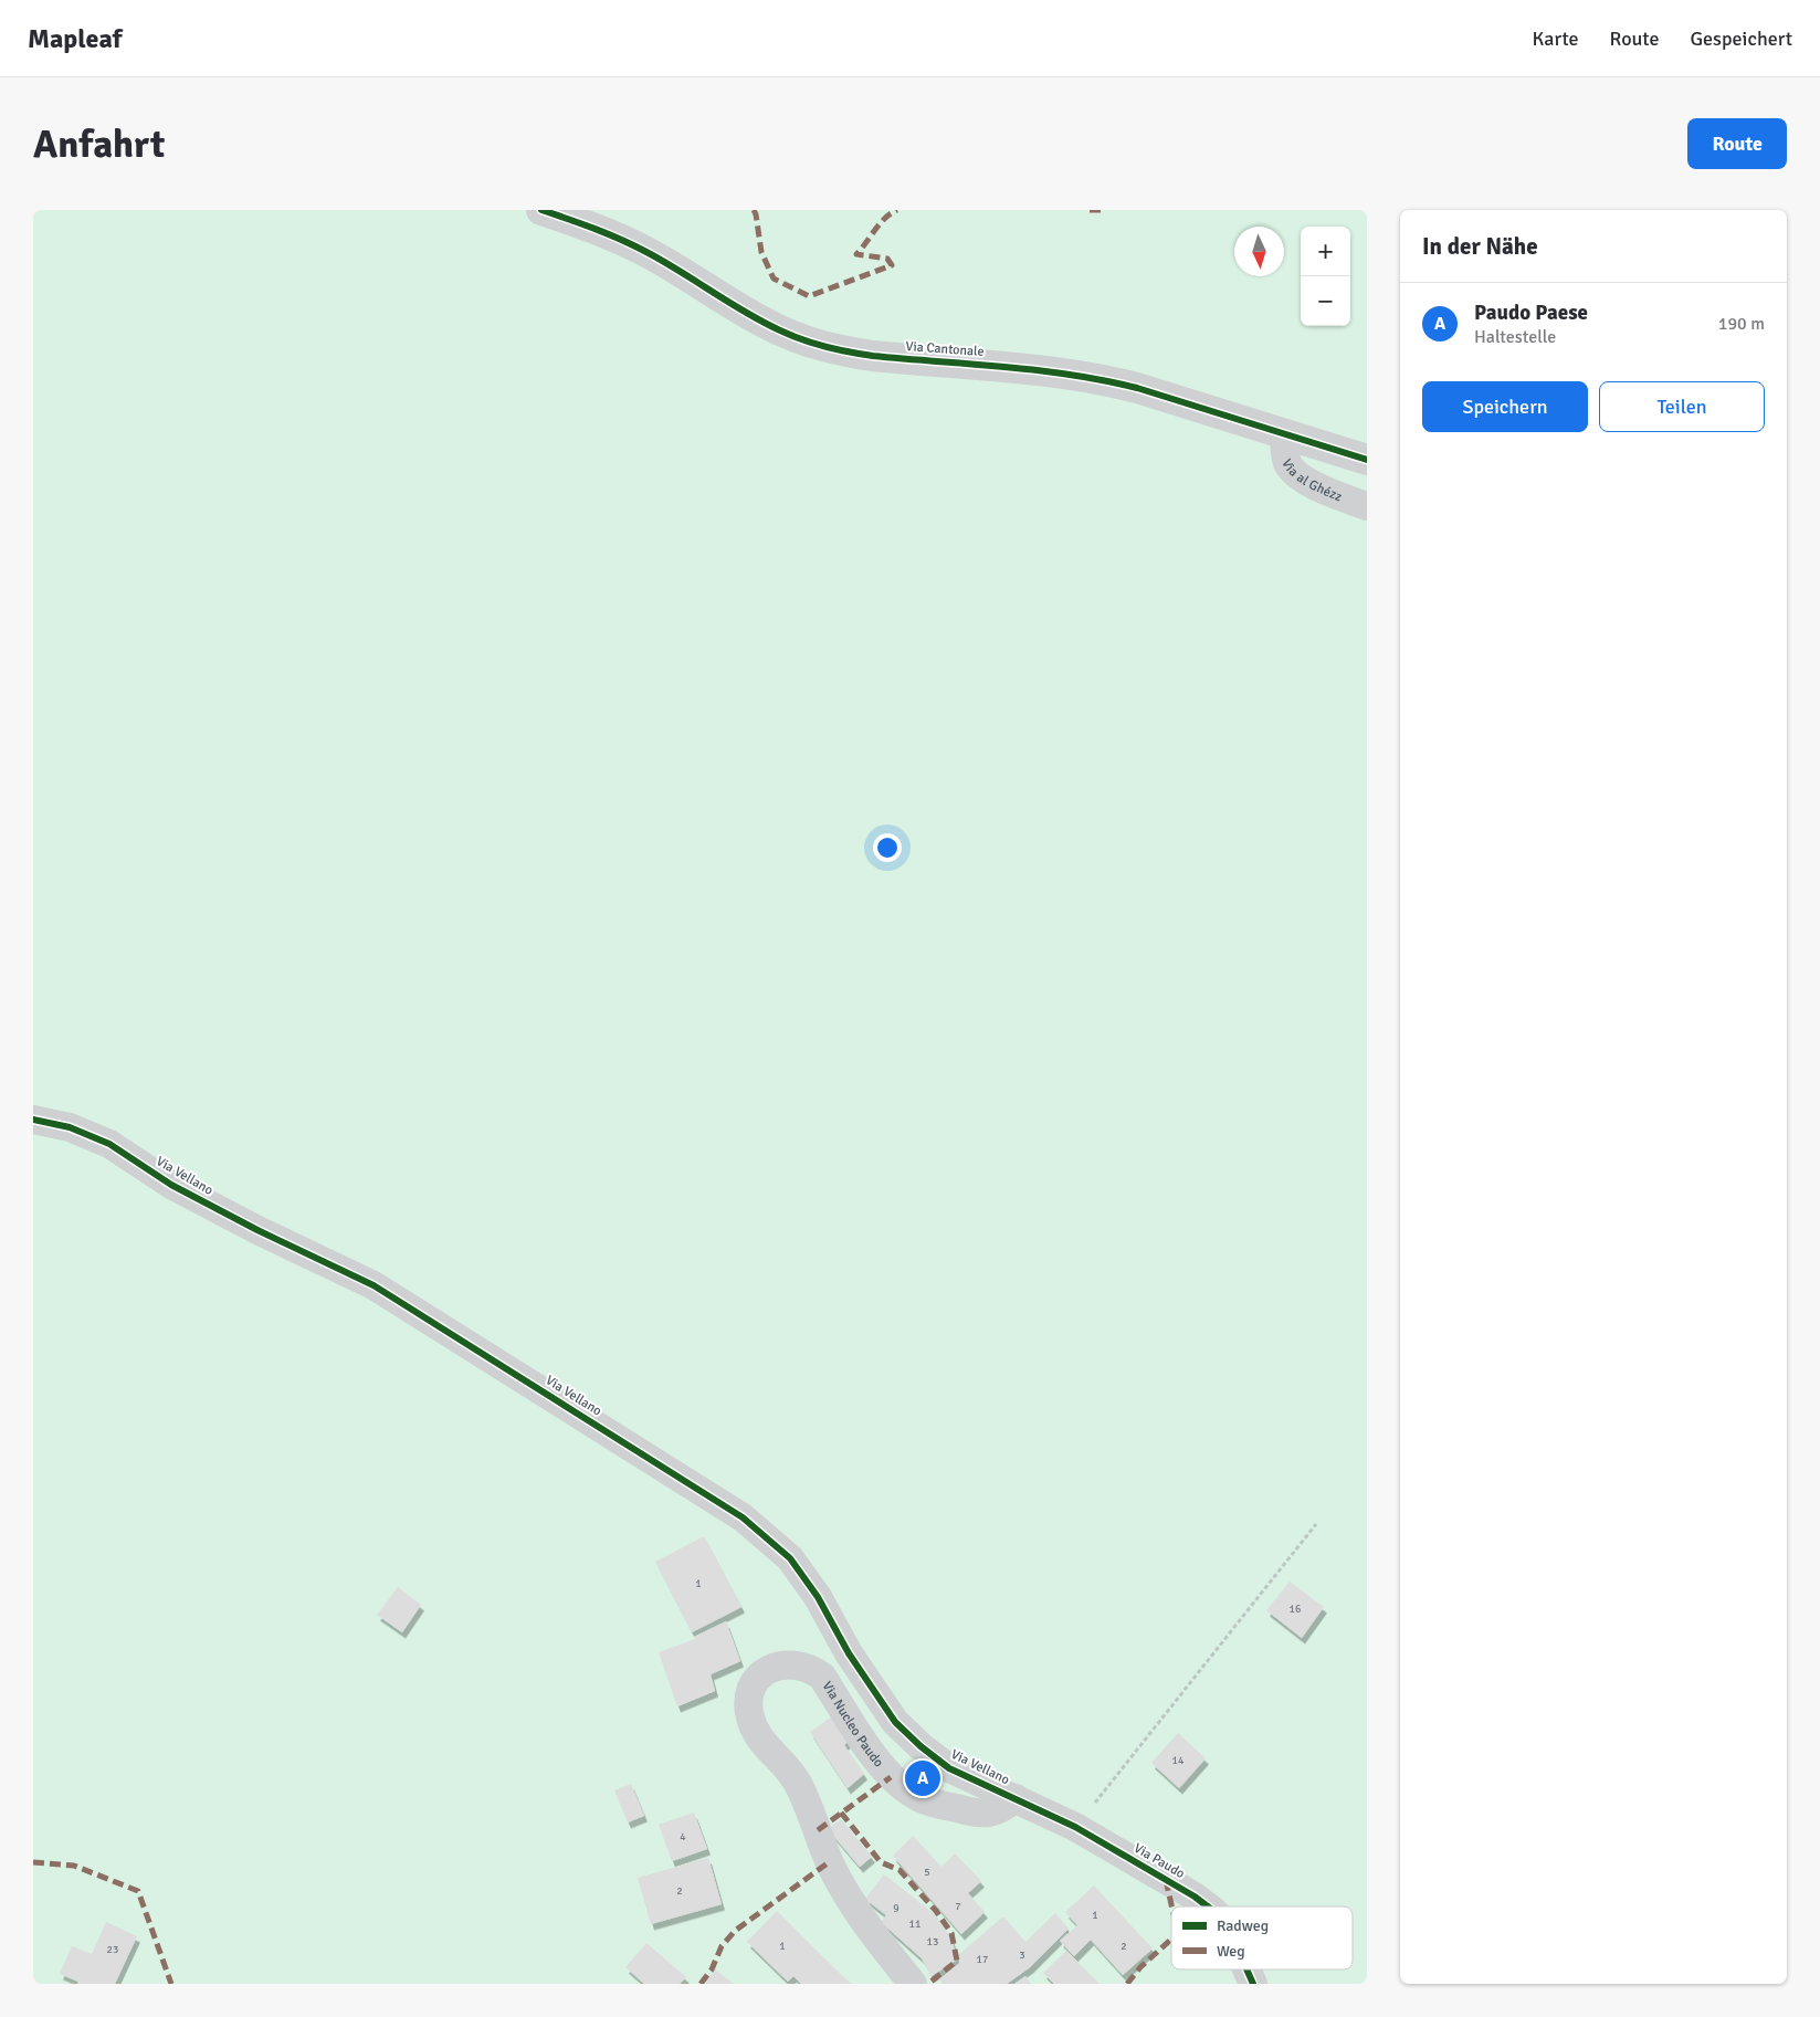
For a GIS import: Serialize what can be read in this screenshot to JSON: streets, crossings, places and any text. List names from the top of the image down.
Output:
{
  "streets": {
    "street": [
      "Via Cantonale",
      "Via al Ghézz",
      "Via Vellano",
      "Via Nucleo Paudo",
      "Via Paudo"
    ]
  },
  "crossings": [
    ["Via Cantonale", "Via al Ghézz"],
    ["Via Vellano", "Via Nucleo Paudo"],
    ["Via Vellano", "Via Paudo"],
    ["Via Nucleo Paudo", "Via Paudo"]
  ],
  "house_numbers": [
    "1",
    "16",
    "14",
    "4",
    "5",
    "2",
    "7",
    "9",
    "1",
    "11",
    "13",
    "1",
    "2",
    "23",
    "3",
    "17"
  ],
  "legend": ["Radweg", "Weg"],
  "north": "bottom",
  "page": {
    "header": "Mapleaf",
    "nav": ["Karte", "Route", "Gespeichert"],
    "buttons": [
      "Route",
      ["Speichern", "Teilen"]
    ],
    "title": "Anfahrt",
    "heading": "In der Nähe",
    "map_buttons": ["+", "−"],
    "list": [
      {
        "mark": "A",
        "name": "Paudo Paese",
        "note": "Haltestelle",
        "value": "190 m"
      }
    ],
    "pins": "A"
  }
}
